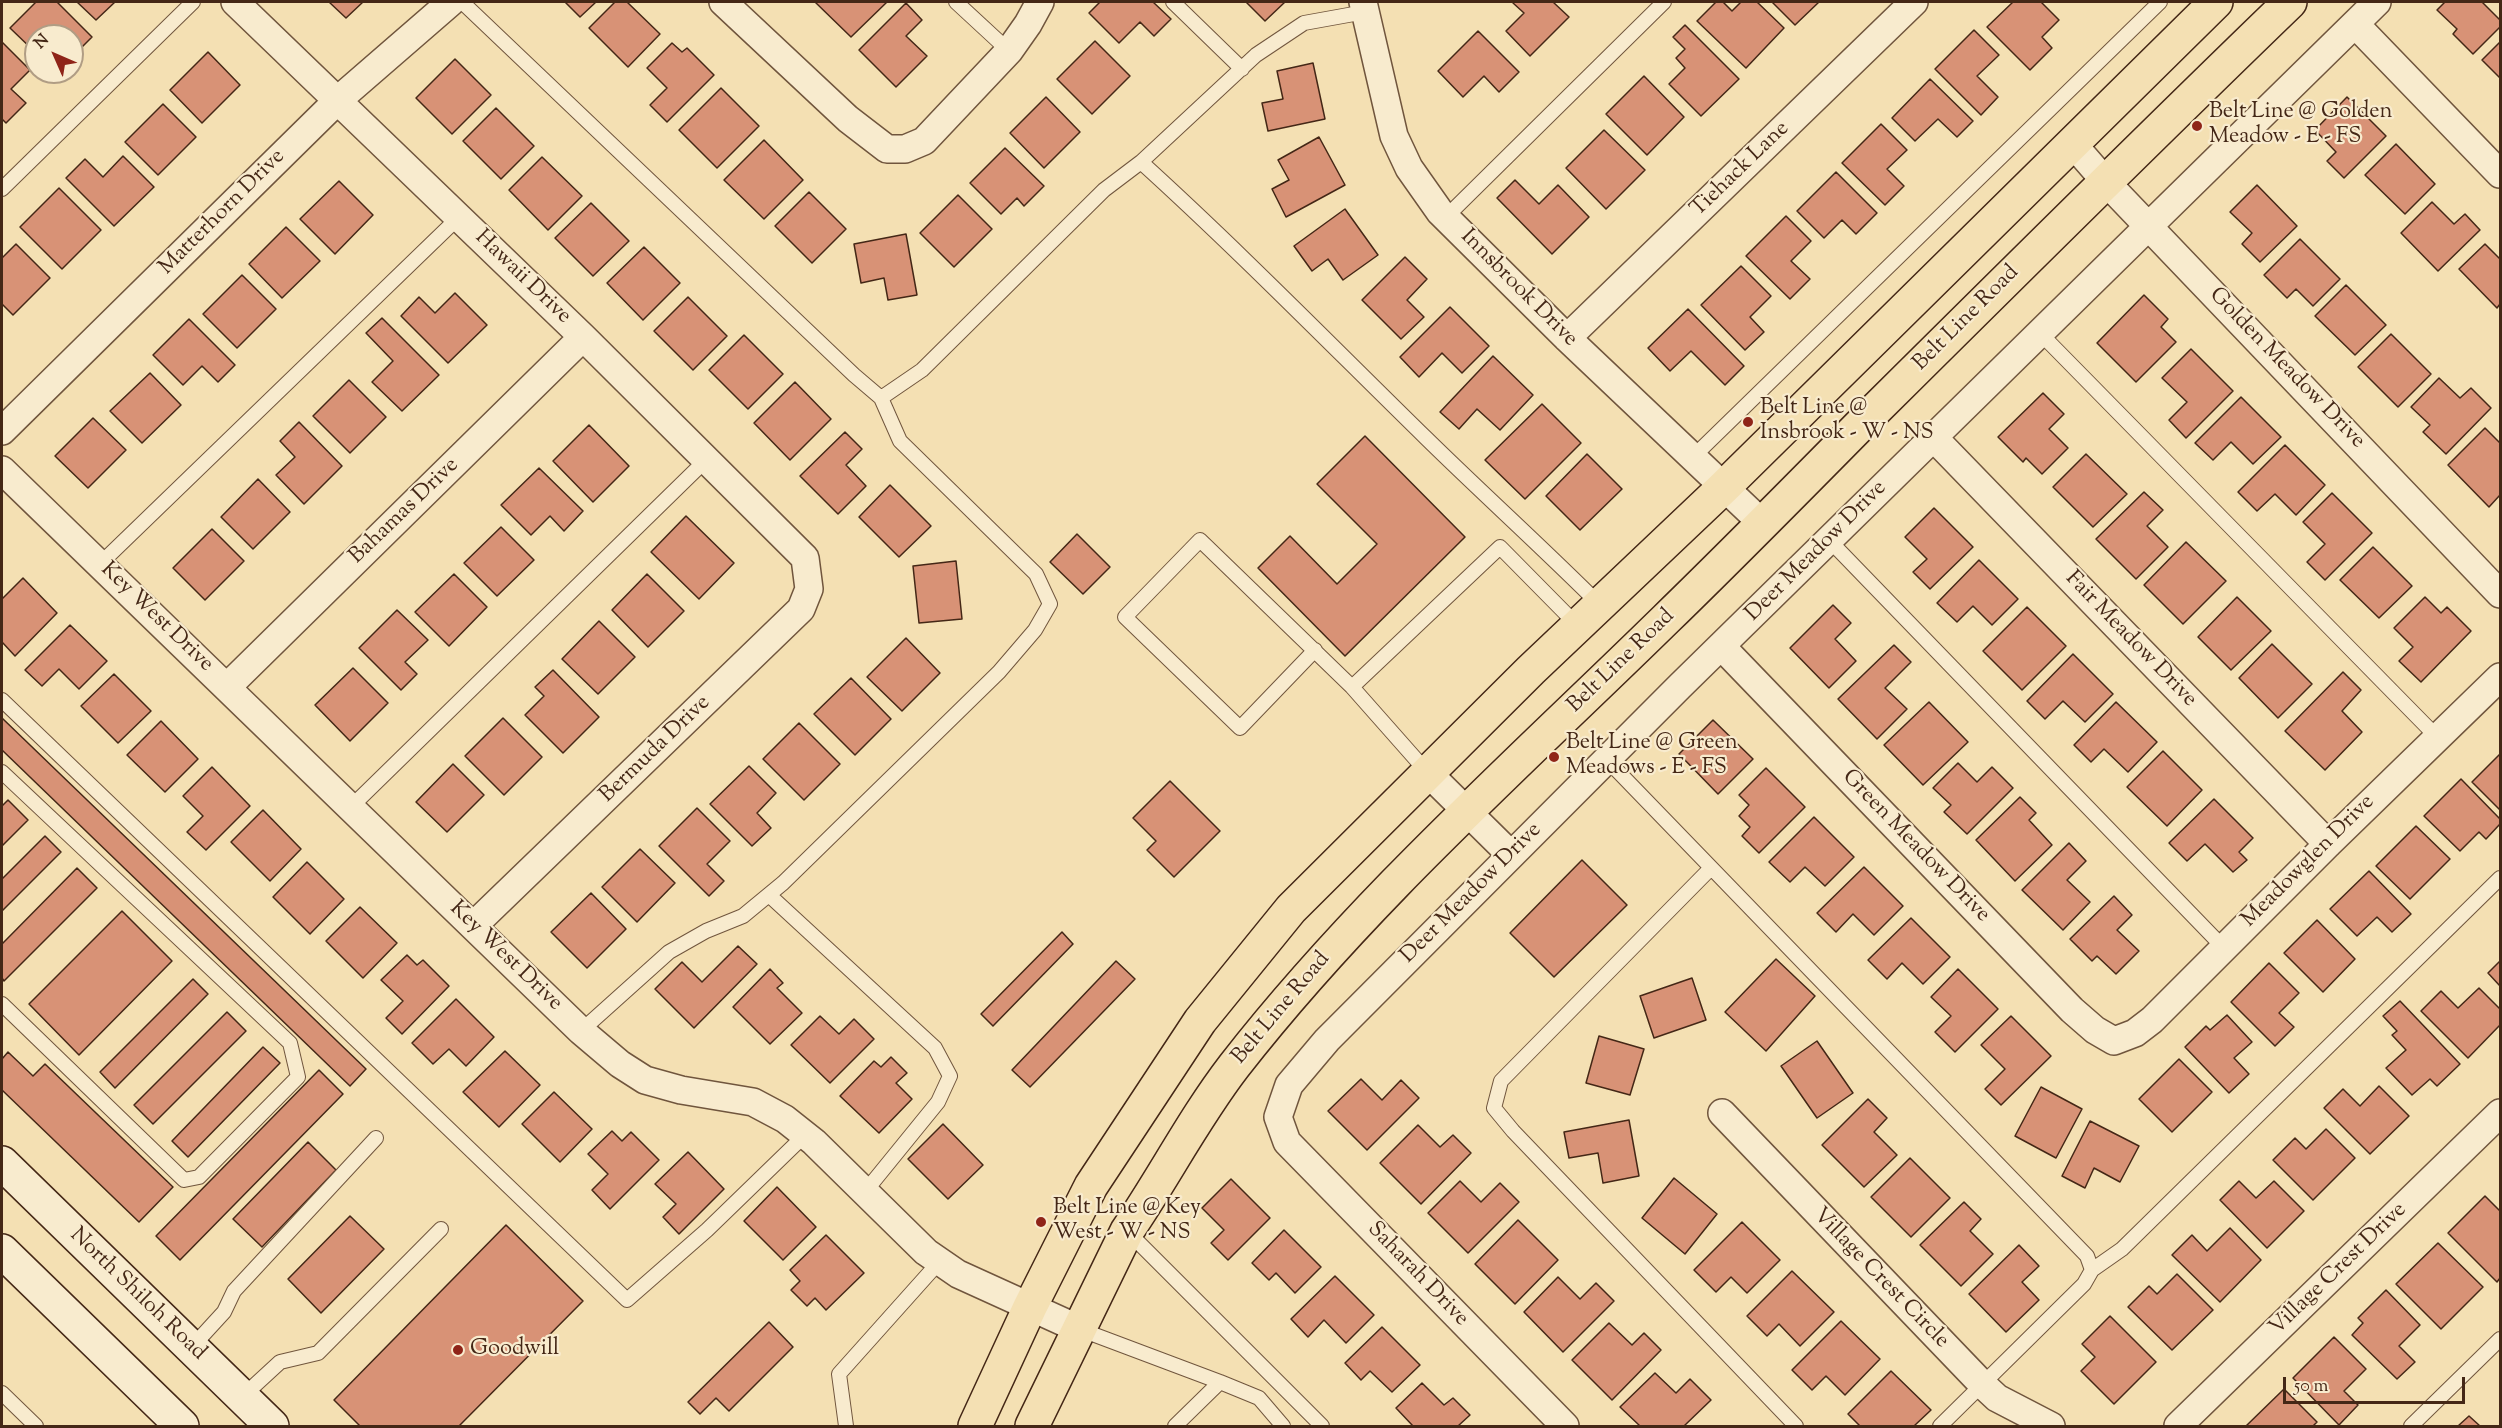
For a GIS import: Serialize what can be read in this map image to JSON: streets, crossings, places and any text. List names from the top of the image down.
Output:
{
  "streets": {
    "main road": ["Belt Line Road", "North Shiloh Road"],
    "street": [
      "Tiehack Lane",
      "Matterhorn Drive",
      "Hawaii Drive",
      "Innsbrook Drive",
      "Golden Meadow Drive",
      "Bahamas Drive",
      "Deer Meadow Drive",
      "Key West Drive",
      "Fair Meadow Drive",
      "Bermuda Drive",
      "Green Meadow Drive",
      "Meadowglen Drive",
      "Village Crest Drive",
      "Saharah Drive",
      "Village Crest Circle"
    ]
  },
  "crossings": [
    ["Tiehack Lane", "Innsbrook Drive"],
    ["Matterhorn Drive", "Hawaii Drive"],
    ["Hawaii Drive", "Bahamas Drive"],
    ["Hawaii Drive", "Bermuda Drive"],
    ["Innsbrook Drive", "Belt Line Road"],
    ["Belt Line Road", "Golden Meadow Drive"],
    ["Belt Line Road", "Key West Drive"],
    ["Golden Meadow Drive", "Deer Meadow Drive"],
    ["Bahamas Drive", "Key West Drive"],
    ["Deer Meadow Drive", "Fair Meadow Drive"],
    ["Deer Meadow Drive", "Green Meadow Drive"],
    ["Deer Meadow Drive", "Saharah Drive"],
    ["Key West Drive", "Bermuda Drive"],
    ["Fair Meadow Drive", "Meadowglen Drive"],
    ["Green Meadow Drive", "Meadowglen Drive"]
  ],
  "places": [
    "Belt Line @ Golden Meadow - E - FS",
    "Belt Line @ Insbrook - W - NS",
    "Belt Line @ Green Meadows - E - FS",
    "Belt Line @ Key West - W - NS",
    "Goodwill"
  ],
  "scale_bar": "50 m",
  "north": "top left"
}
